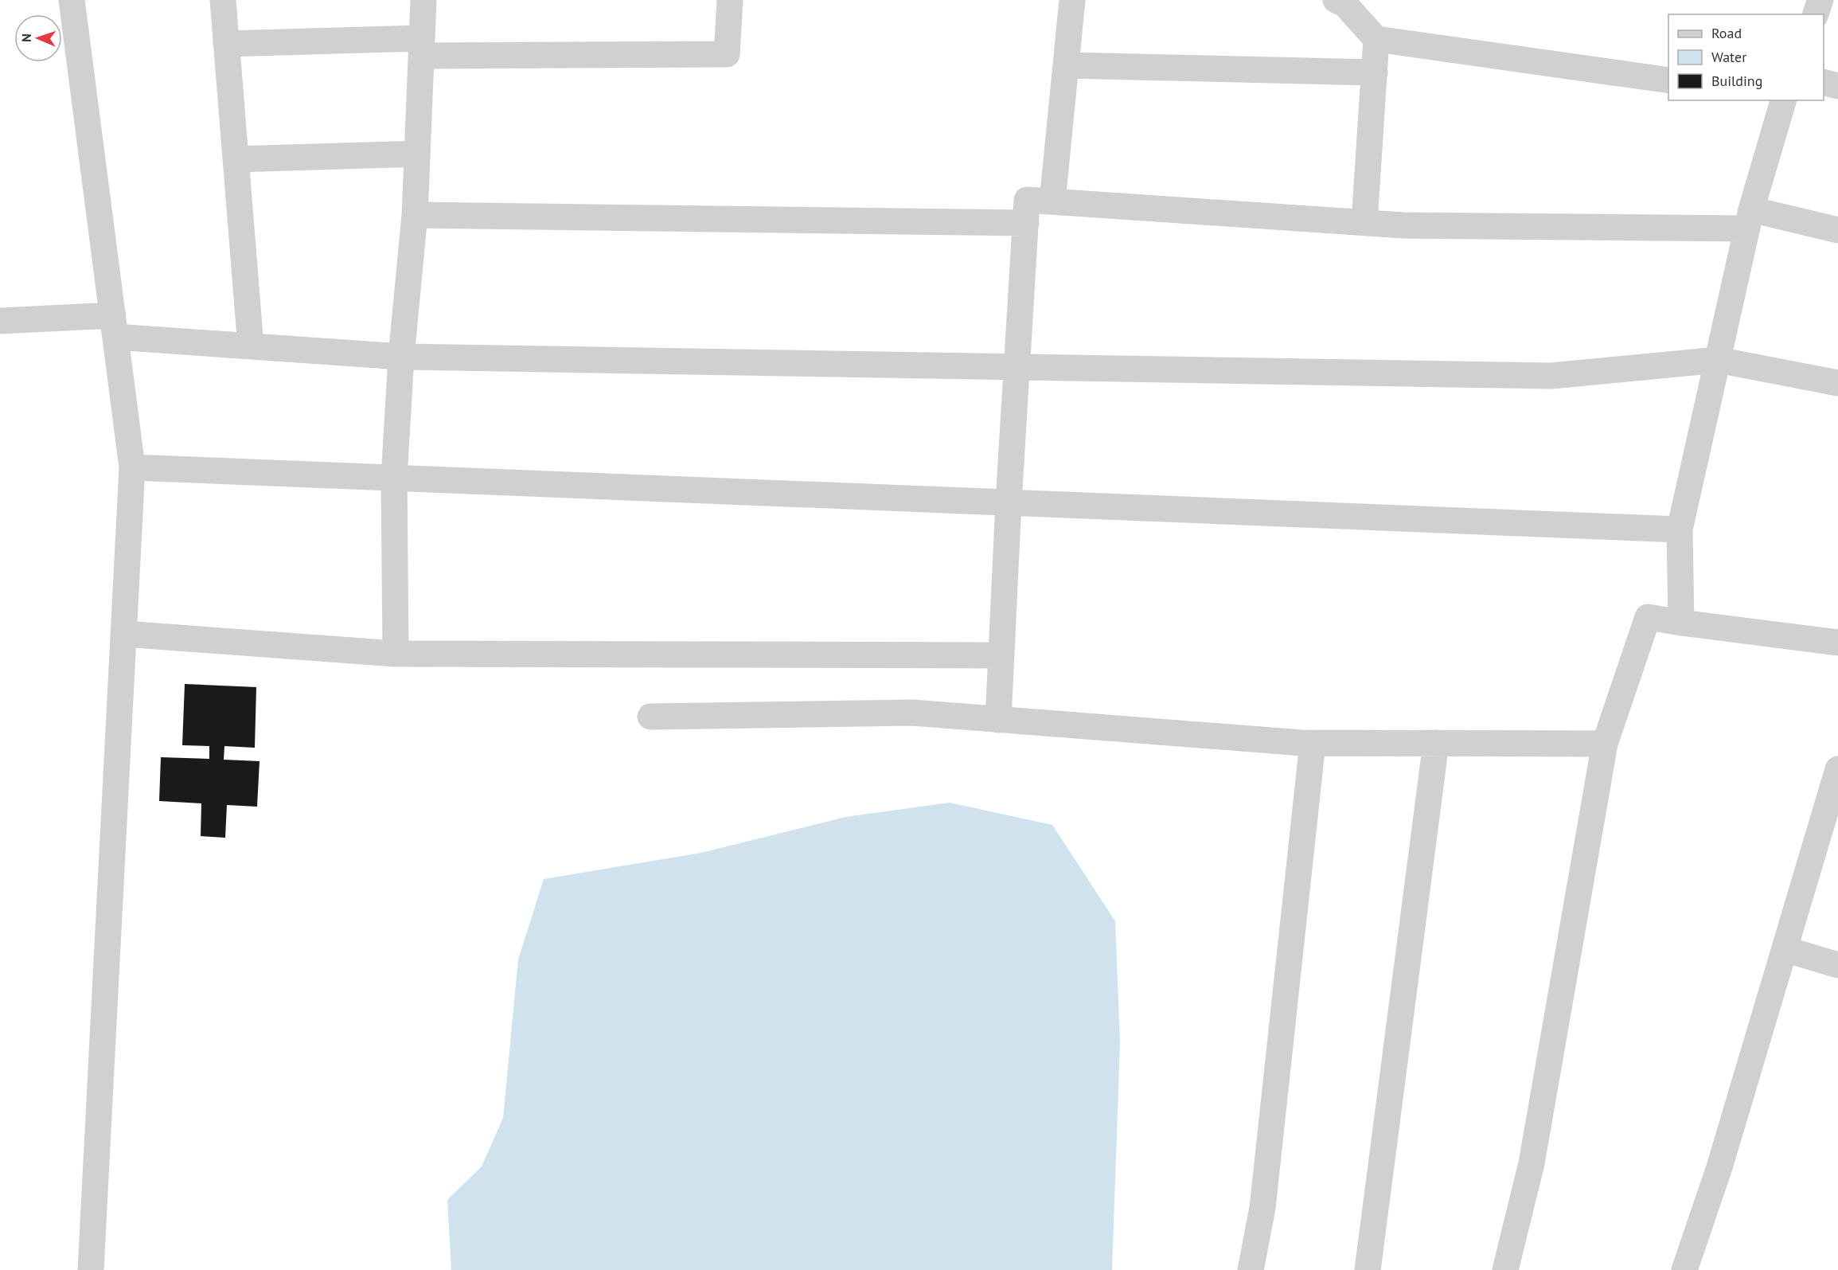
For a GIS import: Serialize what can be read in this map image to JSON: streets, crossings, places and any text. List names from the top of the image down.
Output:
{
  "legend": ["Road", "Water", "Building"],
  "north": "left"
}
